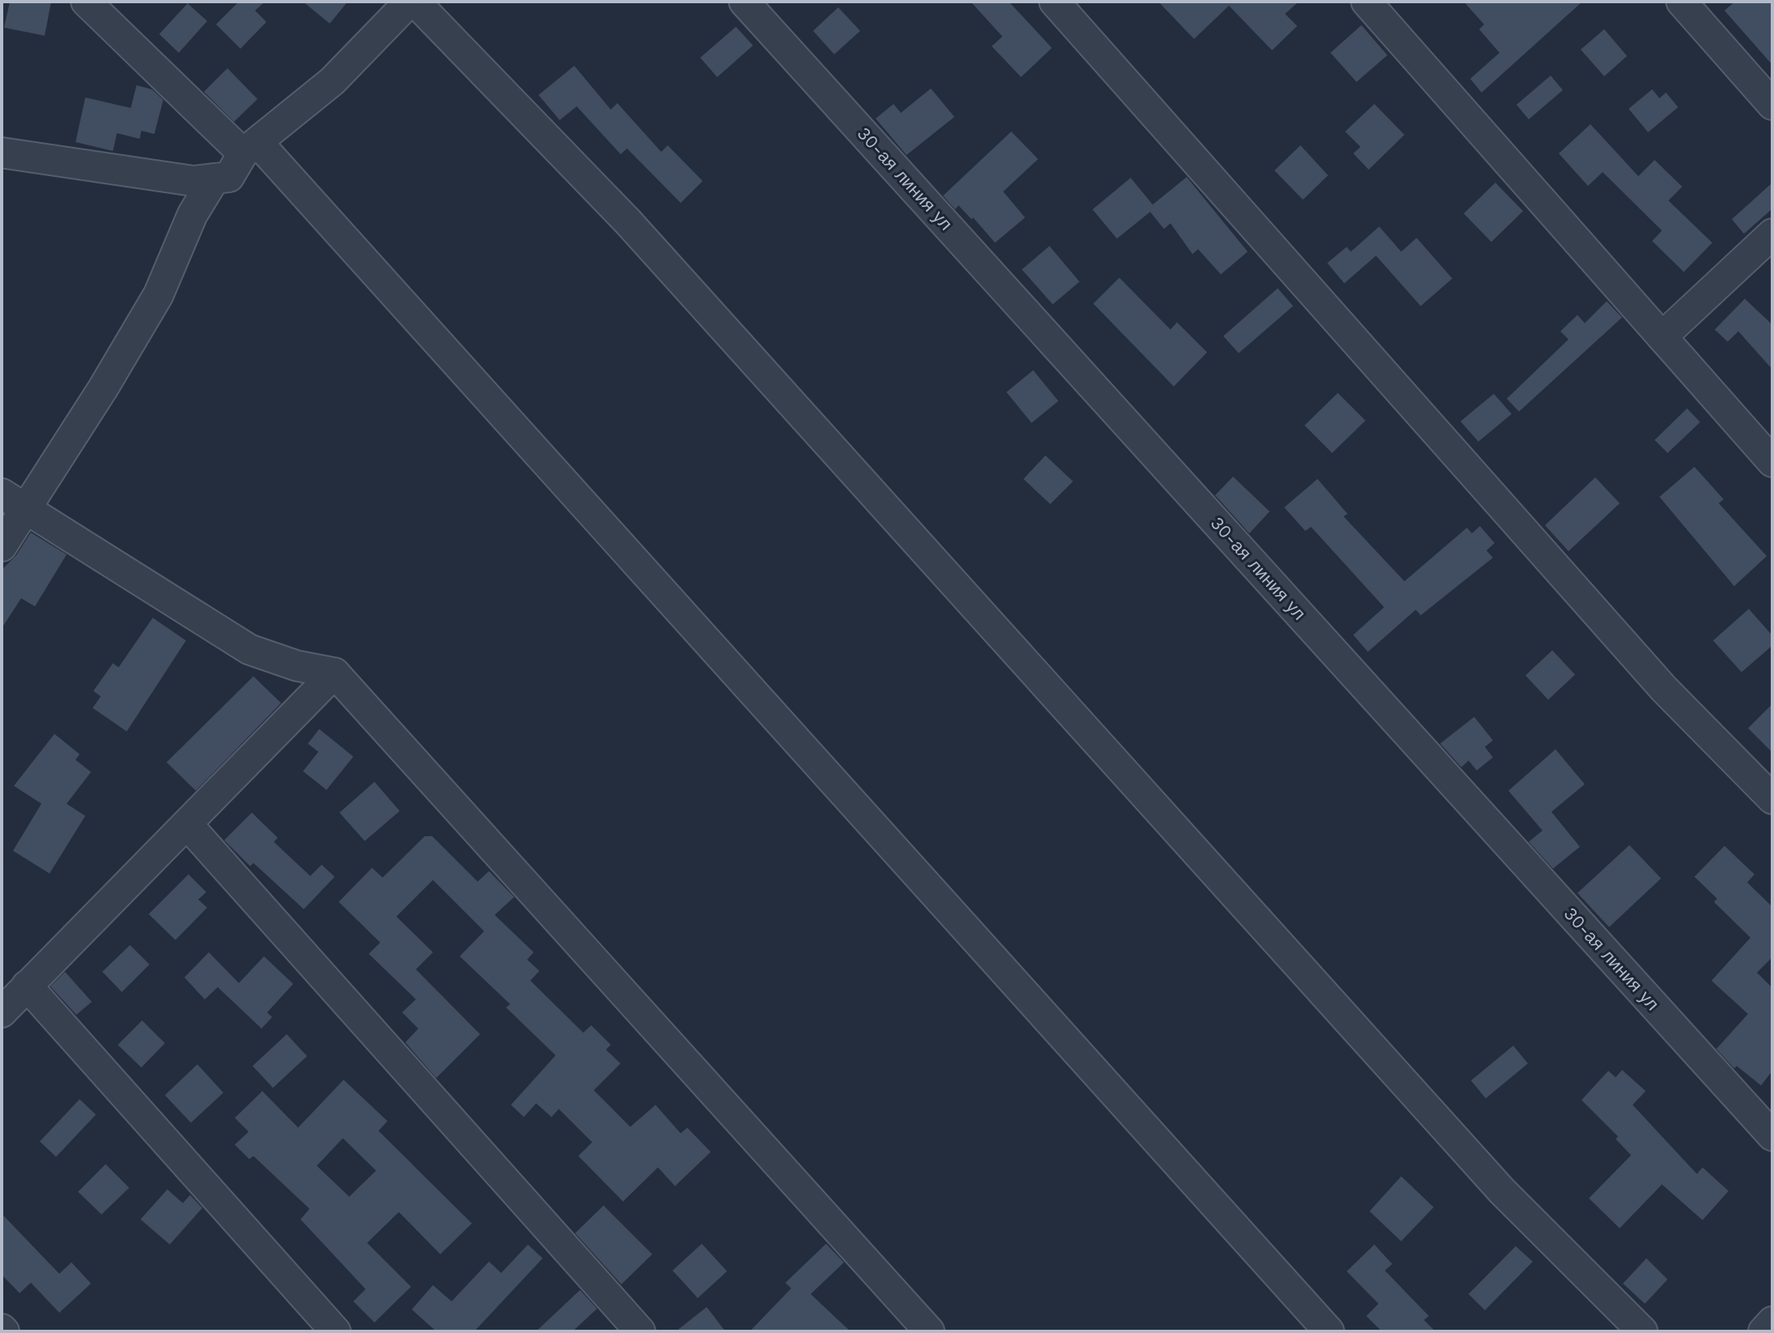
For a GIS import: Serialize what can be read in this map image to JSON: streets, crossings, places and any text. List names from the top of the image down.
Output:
{
  "streets": {
    "street": ["30-ая линия ул"]
  }
}
